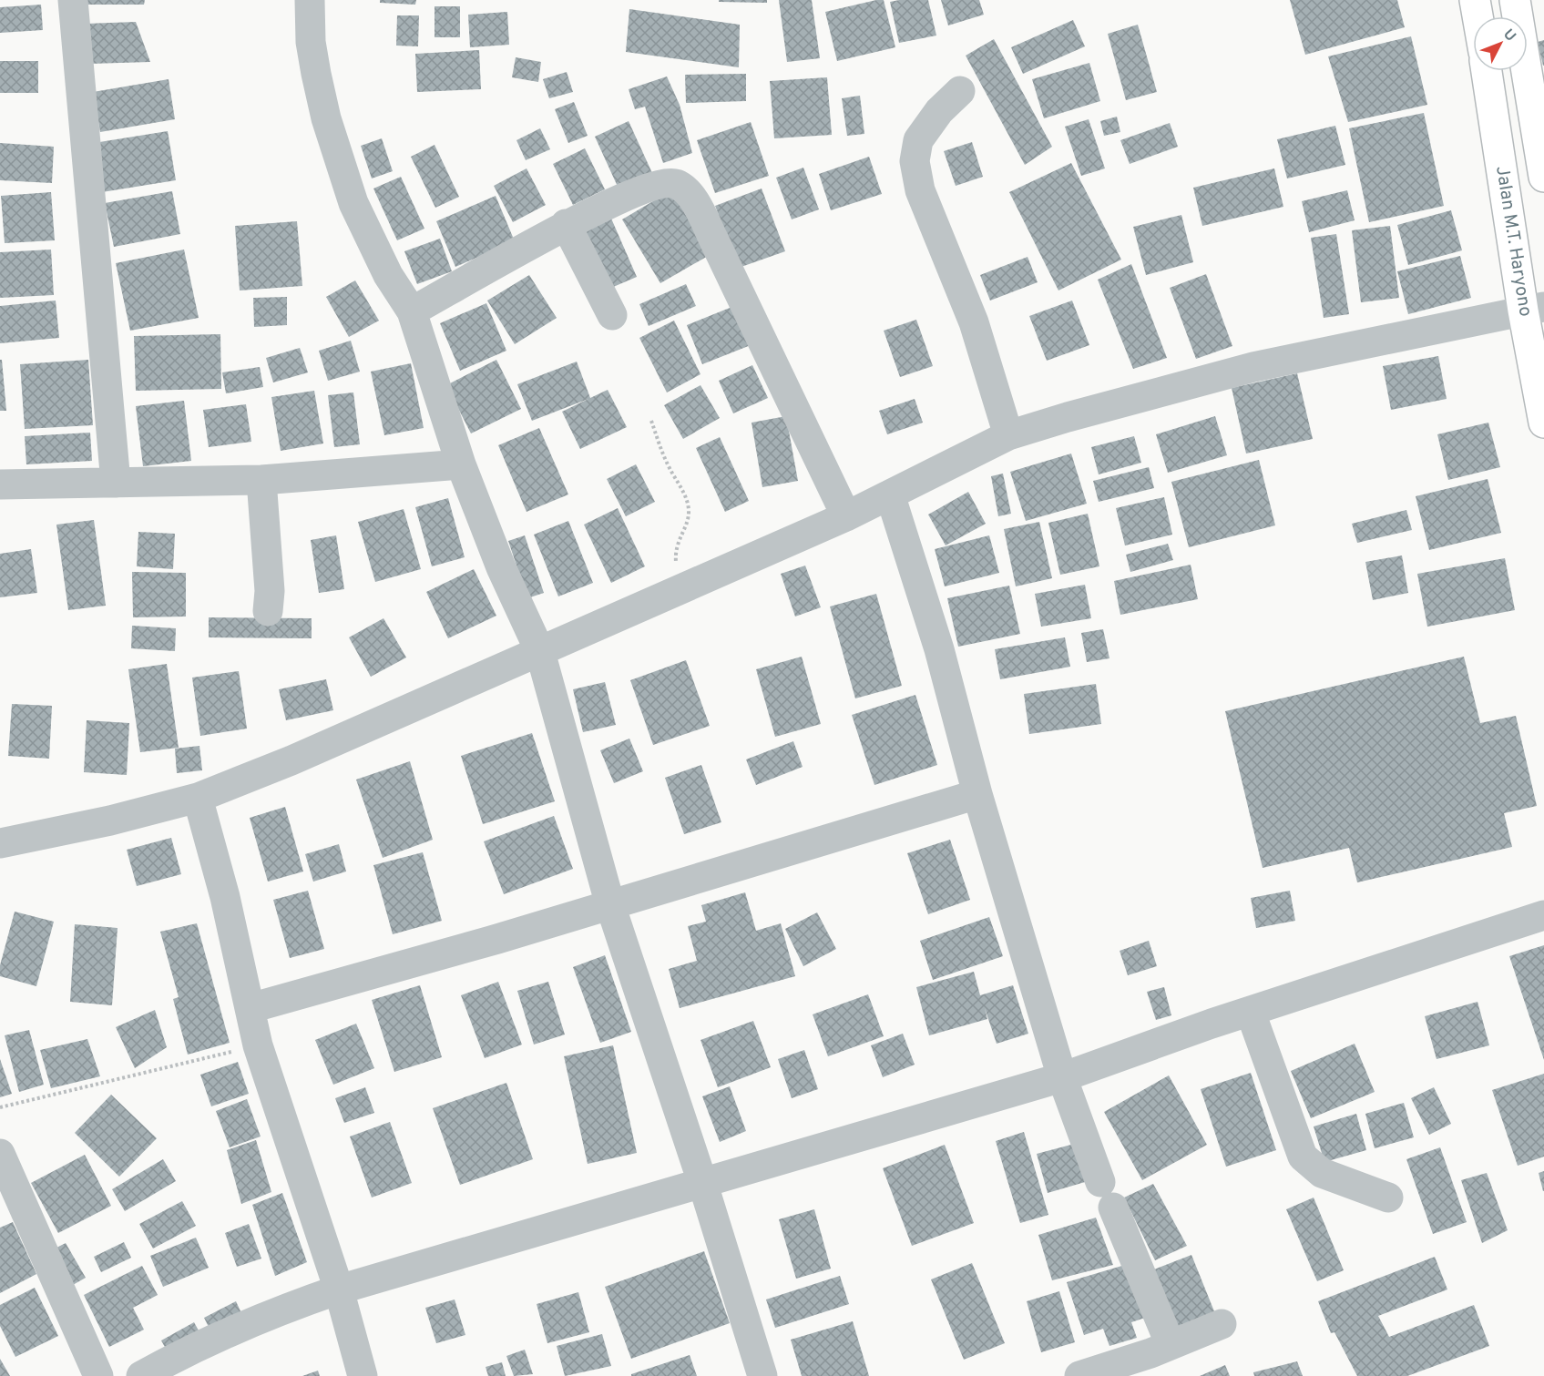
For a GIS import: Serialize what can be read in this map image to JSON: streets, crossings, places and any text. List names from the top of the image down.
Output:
{
  "streets": {
    "highway": ["Jalan M.T. Haryono"]
  },
  "north": "top right"
}
